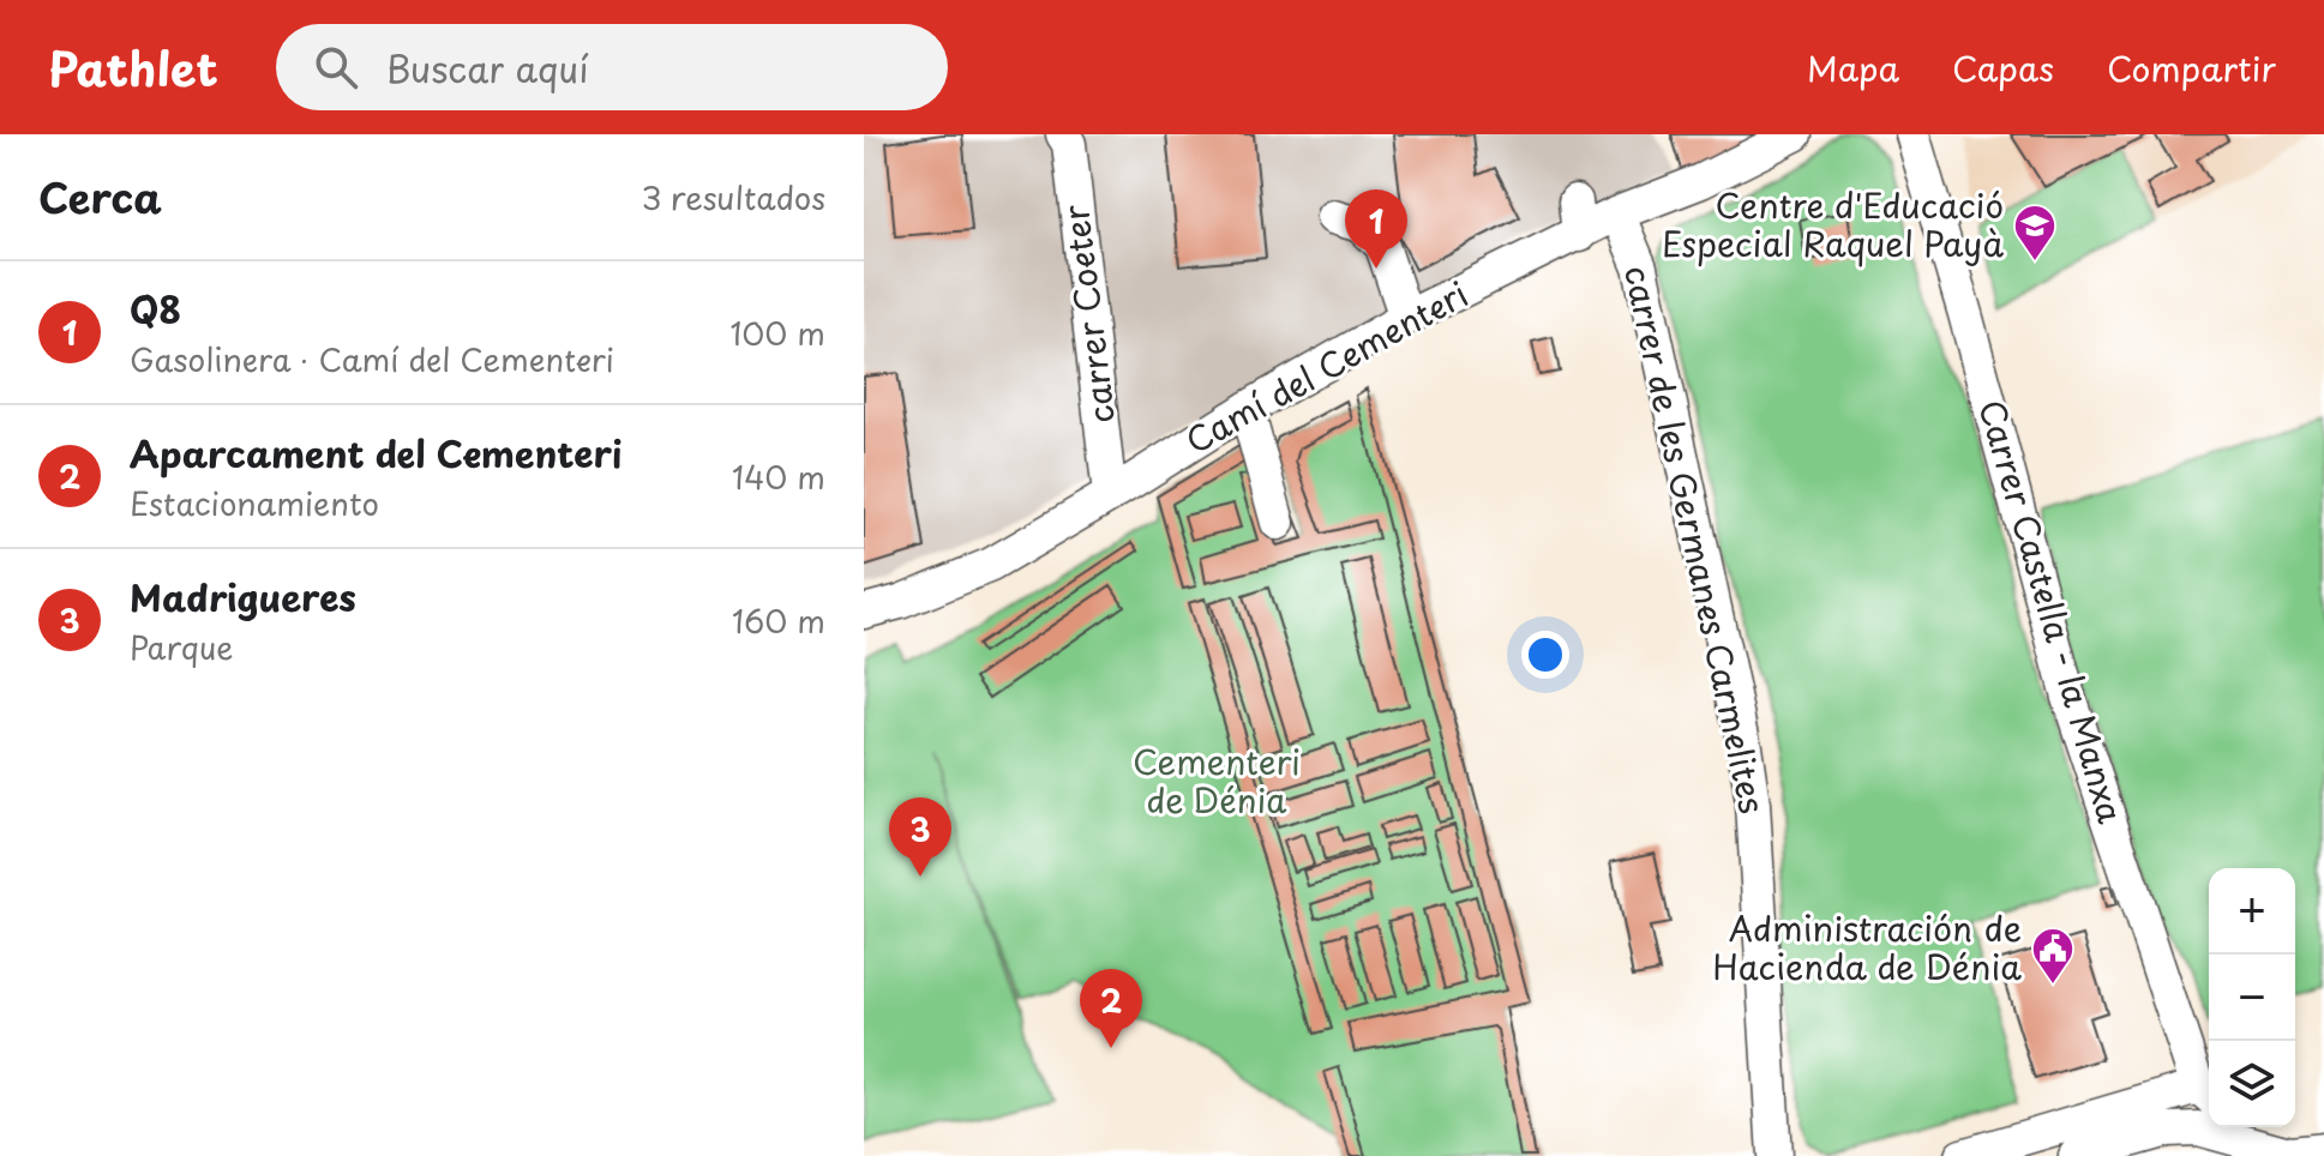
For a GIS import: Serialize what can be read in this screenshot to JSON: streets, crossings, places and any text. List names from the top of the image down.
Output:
{
  "streets": {
    "street": [
      "carrer Coeter",
      "Camí del Cementeri",
      "carrer de les Germanes Carmelites",
      "Carrer Castella - la Manxa"
    ]
  },
  "crossings": [
    ["carrer Coeter", "Camí del Cementeri"],
    ["Camí del Cementeri", "carrer de les Germanes Carmelites"]
  ],
  "parks": ["Cementeri de Dénia"],
  "places": {
    "school or university": ["Centre d'Educació Especial Raquel Payà"],
    "public building": ["Administración de Hacienda de Dénia"]
  },
  "page": {
    "header": "Pathlet",
    "search": "Buscar aquí",
    "nav": ["Mapa", "Capas", "Compartir"],
    "heading": ["Cerca", "3 resultados"],
    "pins": ["1", "3", "2"],
    "list": [
      {
        "mark": "1",
        "name": "Q8",
        "note": "Gasolinera · Camí del Cementeri",
        "value": "100 m"
      },
      {
        "mark": "2",
        "name": "Aparcament del Cementeri",
        "note": "Estacionamiento",
        "value": "140 m"
      },
      {
        "mark": "3",
        "name": "Madrigueres",
        "note": "Parque",
        "value": "160 m"
      }
    ],
    "map_buttons": ["+", "−"]
  }
}
